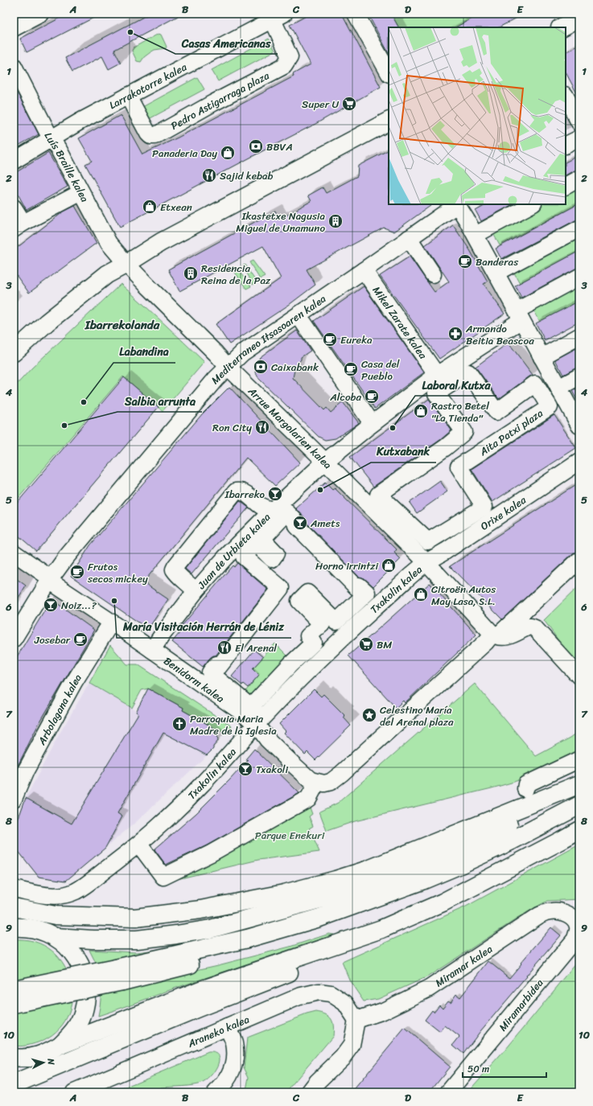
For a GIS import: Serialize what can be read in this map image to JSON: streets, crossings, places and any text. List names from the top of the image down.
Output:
{
  "streets": {
    "street": [
      "Larrakotorre kalea",
      "Pedro Astigarraga plaza",
      "Luís Braille kalea",
      "Mikel Zarate kalea",
      "Mediterraneo Itsasoaren kalea",
      "Arrue Margolarien kalea",
      "Aita Patxi plaza",
      "Orixe kalea",
      "Juan de Urbieta kalea",
      "Txakolin kalea",
      "Benidorm kalea",
      "Arbolagana kalea",
      "Miramar kalea",
      "Miramarbidea",
      "Araneko kalea"
    ]
  },
  "crossings": [
    ["Larrakotorre kalea", "Pedro Astigarraga plaza"],
    ["Larrakotorre kalea", "Luís Braille kalea"],
    ["Luís Braille kalea", "Arrue Margolarien kalea"],
    ["Mikel Zarate kalea", "Mediterraneo Itsasoaren kalea"],
    ["Mikel Zarate kalea", "Juan de Urbieta kalea"],
    ["Mediterraneo Itsasoaren kalea", "Arrue Margolarien kalea"],
    ["Mediterraneo Itsasoaren kalea", "Benidorm kalea"],
    ["Arrue Margolarien kalea", "Orixe kalea"],
    ["Arrue Margolarien kalea", "Juan de Urbieta kalea"],
    ["Arrue Margolarien kalea", "Txakolin kalea"],
    ["Arrue Margolarien kalea", "Benidorm kalea"],
    ["Orixe kalea", "Txakolin kalea"],
    ["Juan de Urbieta kalea", "Benidorm kalea"],
    ["Txakolin kalea", "Benidorm kalea"],
    ["Benidorm kalea", "Arbolagana kalea"],
    ["Miramar kalea", "Miramarbidea"],
    ["Miramar kalea", "Araneko kalea"]
  ],
  "districts": ["Ibarrekolanda"],
  "parks": ["Parque Enekuri"],
  "places": {
    "other": [
      "Casas Americanas",
      "Labandina",
      "Salbia arrunta",
      "Laboral Kutxa",
      "Kutxabank",
      "María Visitación Herrán de Léniz"
    ],
    "supermarket": ["Super U", "BM"],
    "bank": ["BBVA", "Caixabank"],
    "shop": [
      "Panaderia Day",
      "Etxean",
      "Rastro Betel \"La Tienda\"",
      "Horno irrintzi",
      "Citroën Autos May Lasa, S.L."
    ],
    "restaurant": ["Sajid kebab", "Ron City", "El Arenal"],
    "building": ["Ikastetxe Nagusia Miguel de Unamuno", "Residencia Reina de la Paz"],
    "cafe": [
      "Banderas",
      "Eureka",
      "Casa del Pueblo",
      "Alcoba",
      "Frutos secos mickey",
      "Josebar"
    ],
    "pharmacy": ["Armando Beitia Beascoa"],
    "bar": [
      "Ibarreko",
      "Amets",
      "Noiz...?",
      "Txakoli"
    ],
    "place": ["Celestino María del Arenal plaza"],
    "church": ["Parroquia Maria Madre de la Iglesia"]
  },
  "scale_bar": "50 m",
  "north": "right",
  "grid": {
    "columns": [
      "A",
      "B",
      "C",
      "D",
      "E"
    ],
    "rows": [
      "1",
      "2",
      "3",
      "4",
      "5",
      "6",
      "7",
      "8",
      "9",
      "10"
    ]
  }
}
